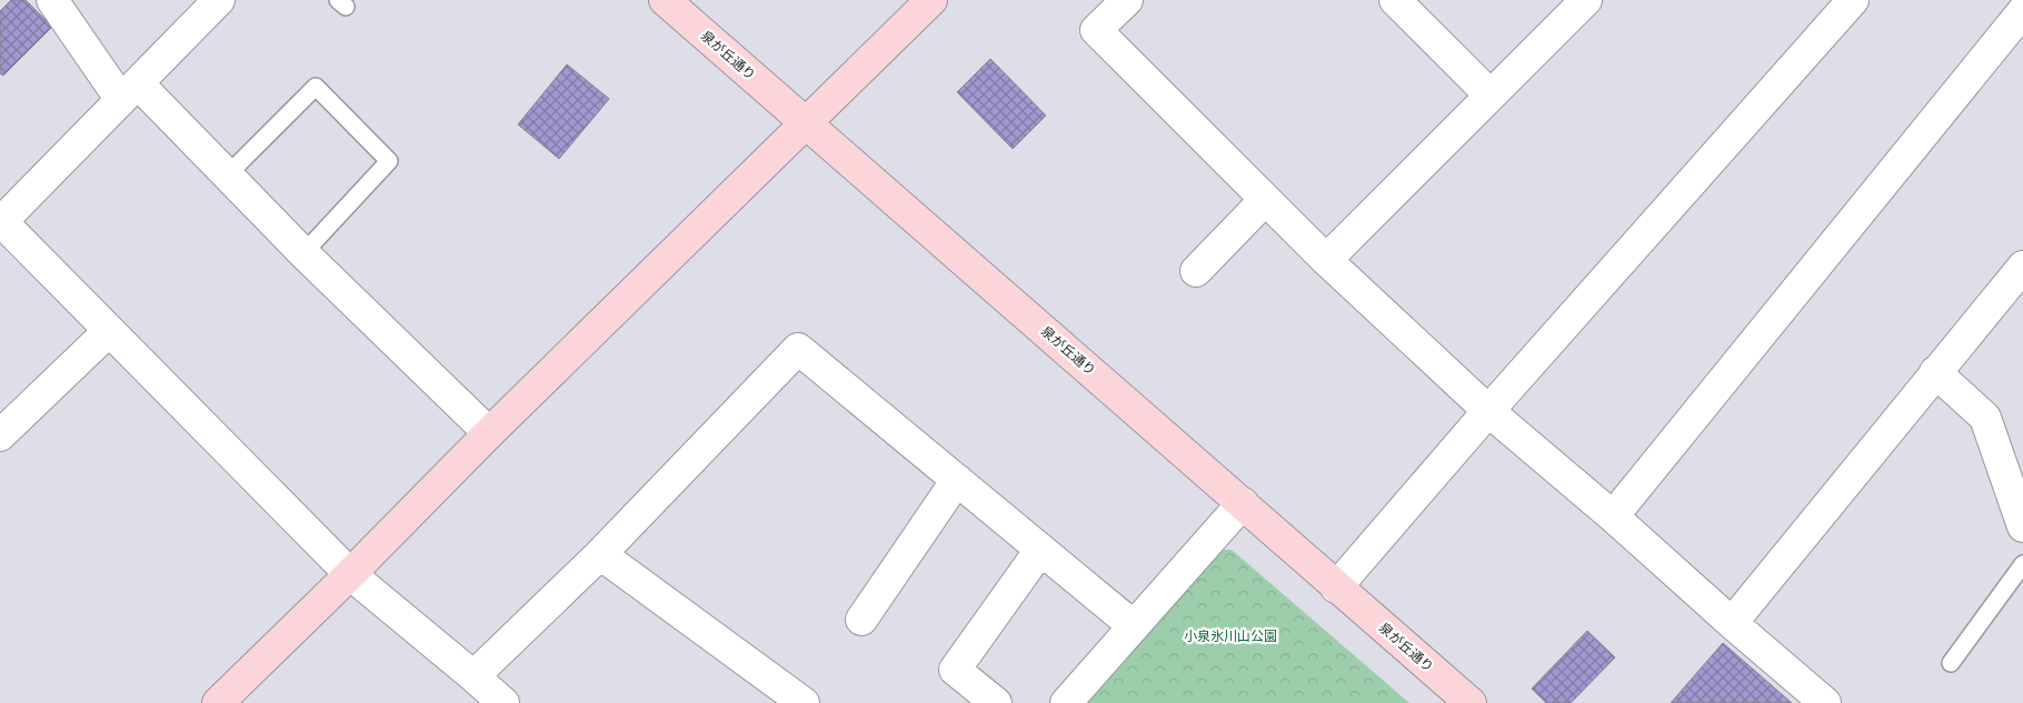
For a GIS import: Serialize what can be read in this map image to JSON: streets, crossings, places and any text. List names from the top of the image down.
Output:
{
  "streets": {
    "street": ["泉が丘通り"]
  },
  "parks": ["小泉氷川山公園"]
}
